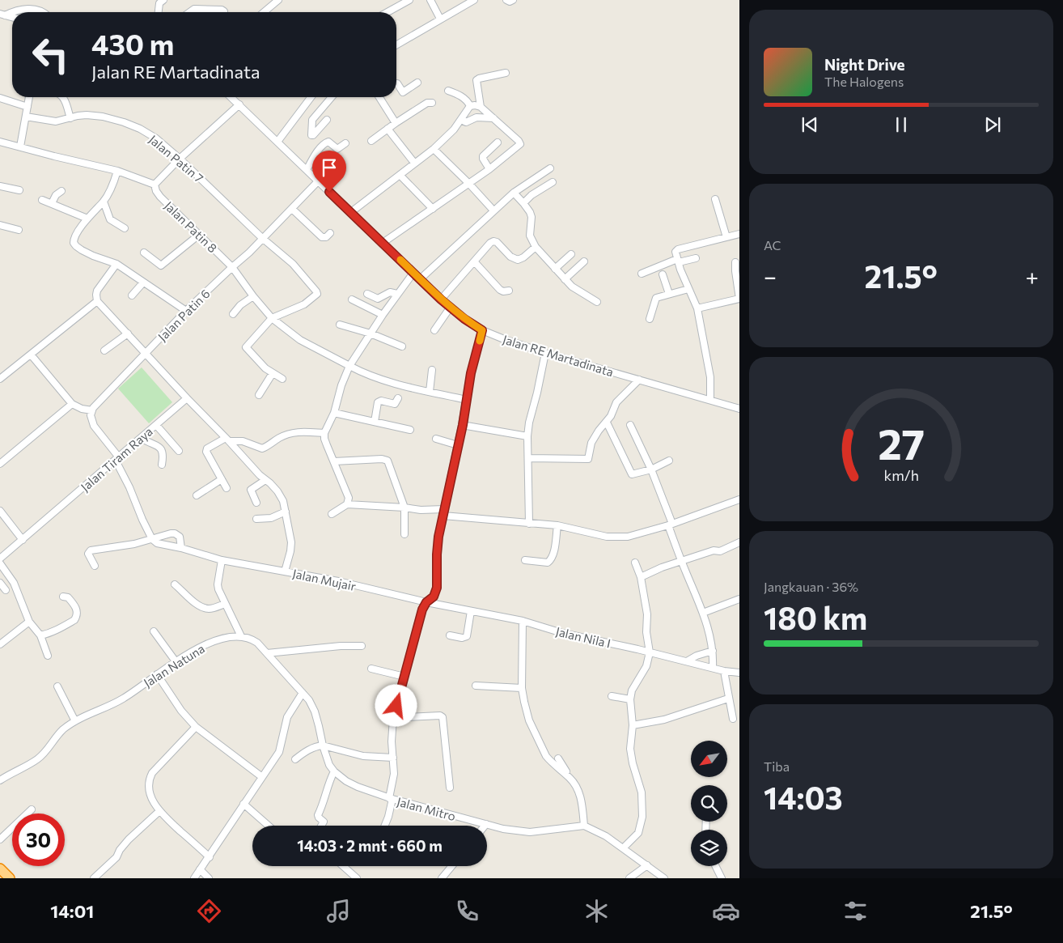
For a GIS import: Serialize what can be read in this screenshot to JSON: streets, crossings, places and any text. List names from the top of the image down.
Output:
{
  "streets": {
    "street": [
      "Jalan Patin 7",
      "Jalan Patin 8",
      "Jalan Patin 6",
      "Jalan RE Martadinata",
      "Jalan Tiram Raya",
      "Jalan Mujair",
      "Jalan Nila I",
      "Jalan Natuna",
      "Jalan Mitro"
    ]
  },
  "crossings": [
    ["Jalan Patin 7", "Jalan Patin 8"],
    ["Jalan Patin 7", "Jalan Patin 6"],
    ["Jalan Patin 8", "Jalan Patin 6"],
    ["Jalan Patin 6", "Jalan RE Martadinata"],
    ["Jalan Mujair", "Jalan Nila I"]
  ],
  "north": "bottom left",
  "page": {
    "turn": ["430 m", "Jalan RE Martadinata"],
    "song": ["Night Drive", "The Halogens"],
    "tile": [
      "AC",
      ["Jangkauan · 36%", "180 km"],
      ["Tiba", "14:03"]
    ],
    "heat": ["−", "21.5°", "+"],
    "limit": "30",
    "trip": "14:03 · 2 mnt · 660 m",
    "tabs": ["14:01", "21.5°"],
    "gauge": ["27", "km/h"]
  }
}
